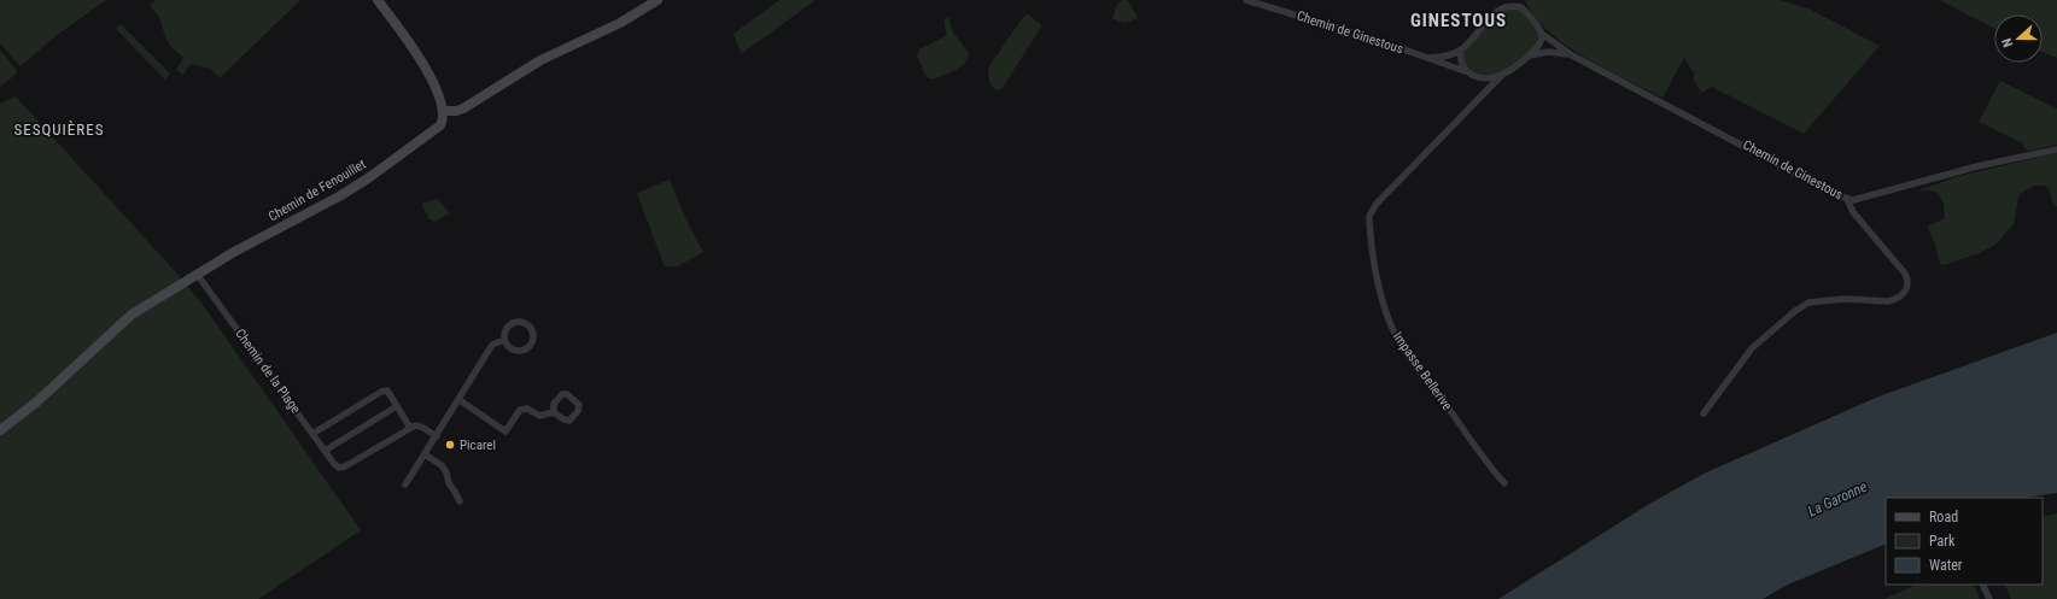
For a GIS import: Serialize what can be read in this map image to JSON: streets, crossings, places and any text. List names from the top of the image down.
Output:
{
  "streets": {
    "street": [
      "Chemin de Ginestous",
      "Chemin de Fenouillet",
      "Chemin de la Plage",
      "Impasse Bellerive"
    ]
  },
  "crossings": [
    ["Chemin de Ginestous", "Impasse Bellerive"],
    ["Chemin de Fenouillet", "Chemin de la Plage"]
  ],
  "districts": ["GINESTOUS", "SESQUIÈRES"],
  "water": ["La Garonne"],
  "places": ["Picarel"],
  "legend": ["Road", "Park", "Water"],
  "north": "left"
}
